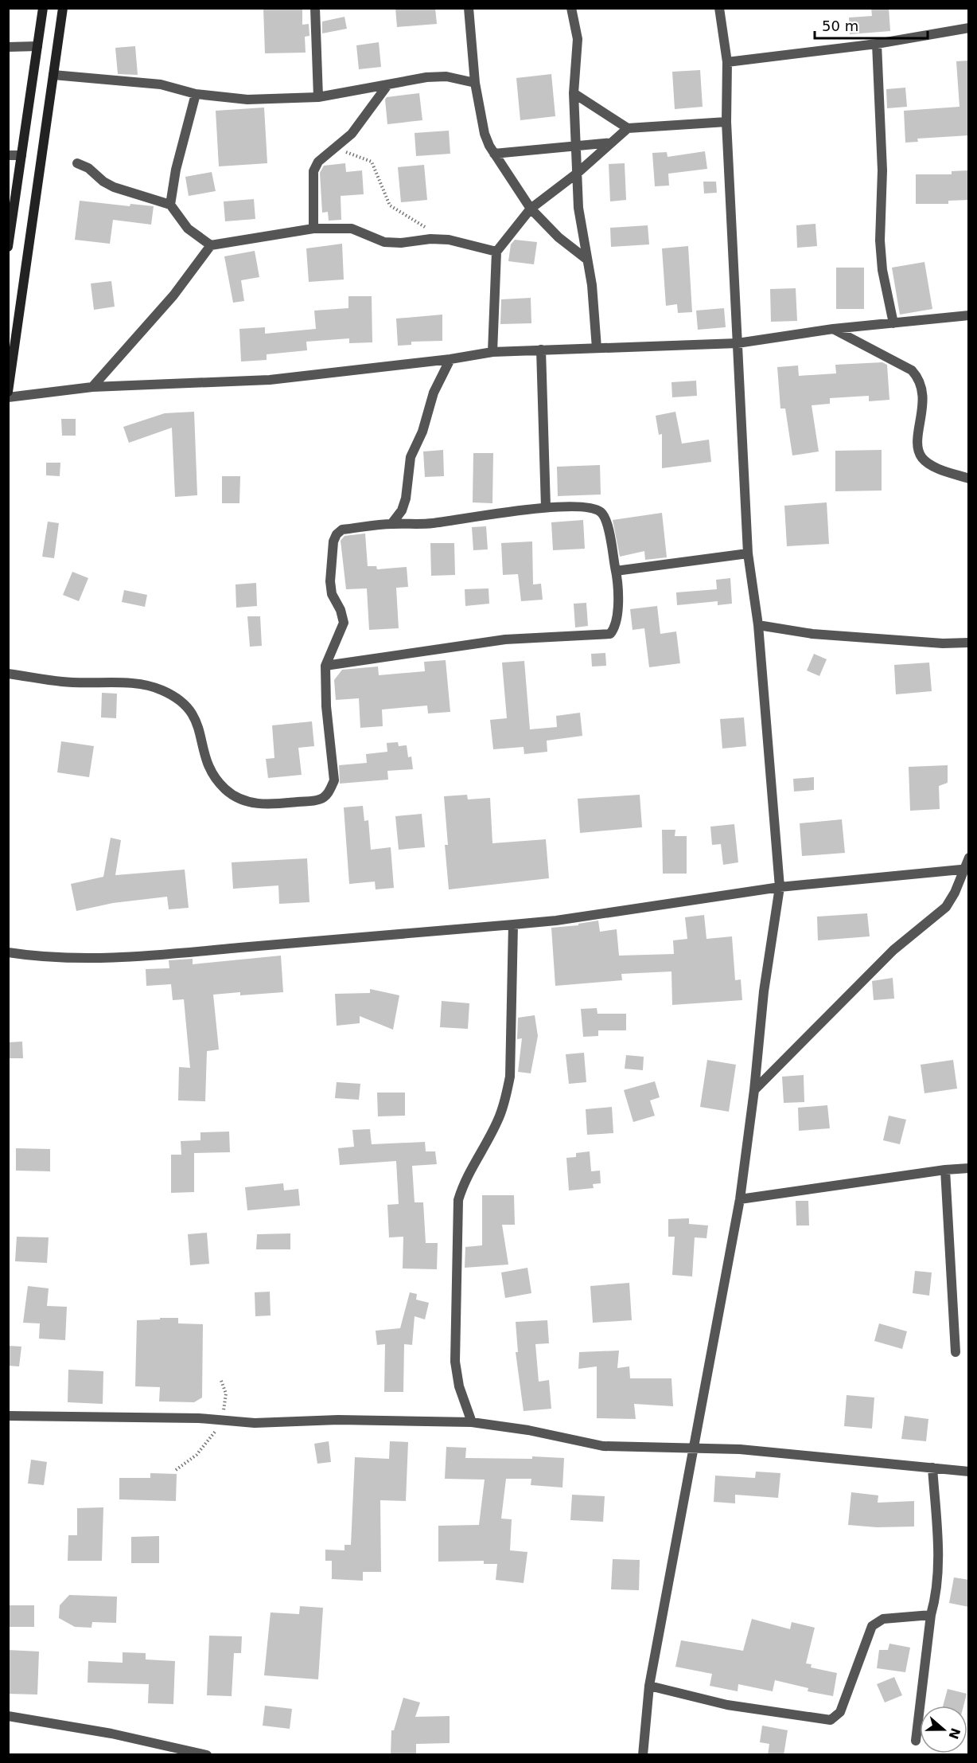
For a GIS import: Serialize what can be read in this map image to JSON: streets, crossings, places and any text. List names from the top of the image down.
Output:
{
  "scale_bar": "50 m",
  "north": "right"
}
